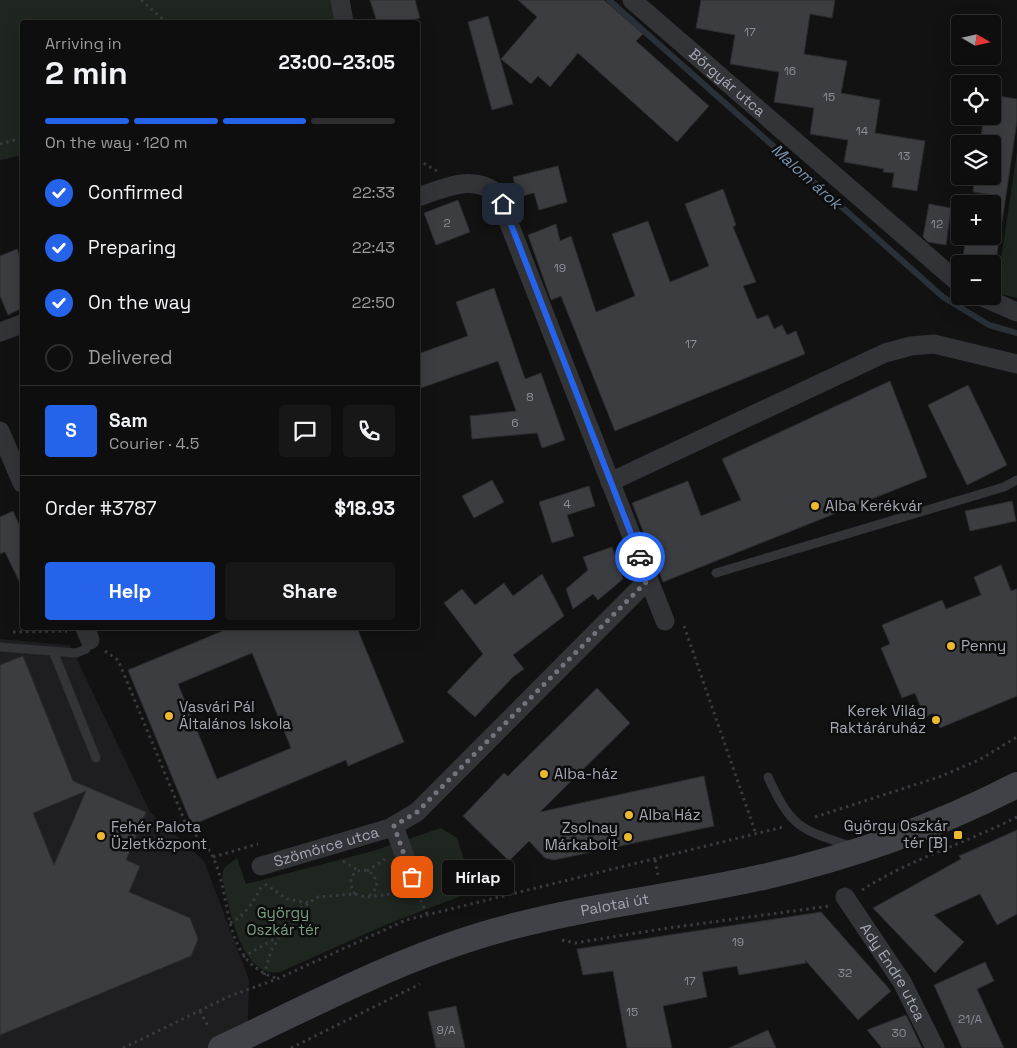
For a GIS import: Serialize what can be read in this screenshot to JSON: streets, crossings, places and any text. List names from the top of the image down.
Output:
{
  "streets": {
    "main road": ["Palotai út"],
    "street": ["Bőrgyár utca", "Szömörce utca", "Ady Endre utca"]
  },
  "water": ["Malom árok"],
  "parks": ["György Oszkár tér"],
  "places": {
    "other": [
      "Alba Kerékvár",
      "Penny",
      "Vasvári Pál Általános Iskola",
      "Kerek Világ Raktáráruház",
      "Alba-ház",
      "Alba Ház",
      "Fehér Palota Üzletközpont",
      "Zsolnay Márkabolt",
      "Hírlap"
    ],
    "transit": ["György Oszkár tér [B]"]
  },
  "house_numbers": [
    "17",
    "16",
    "15",
    "14",
    "13",
    "2",
    "12",
    "19",
    "17",
    "8",
    "6",
    "4",
    "19",
    "32",
    "17",
    "15",
    "21/A",
    "9/A",
    "30"
  ],
  "north": "right",
  "page": {
    "map_buttons": ["+", "−"],
    "heading": ["2 min", "Arriving in", "23:00–23:05"],
    "panel": [
      "Sam",
      "Courier · 4.5",
      "Order #3787",
      "$18.93"
    ],
    "bar": "On the way · 120 m",
    "list": [
      ["Confirmed", "22:33"],
      ["Preparing", "22:43"],
      ["On the way", "22:50"],
      "Delivered"
    ],
    "round": "S",
    "buttons": ["Help", "Share"],
    "bubble": "Hírlap"
  }
}
